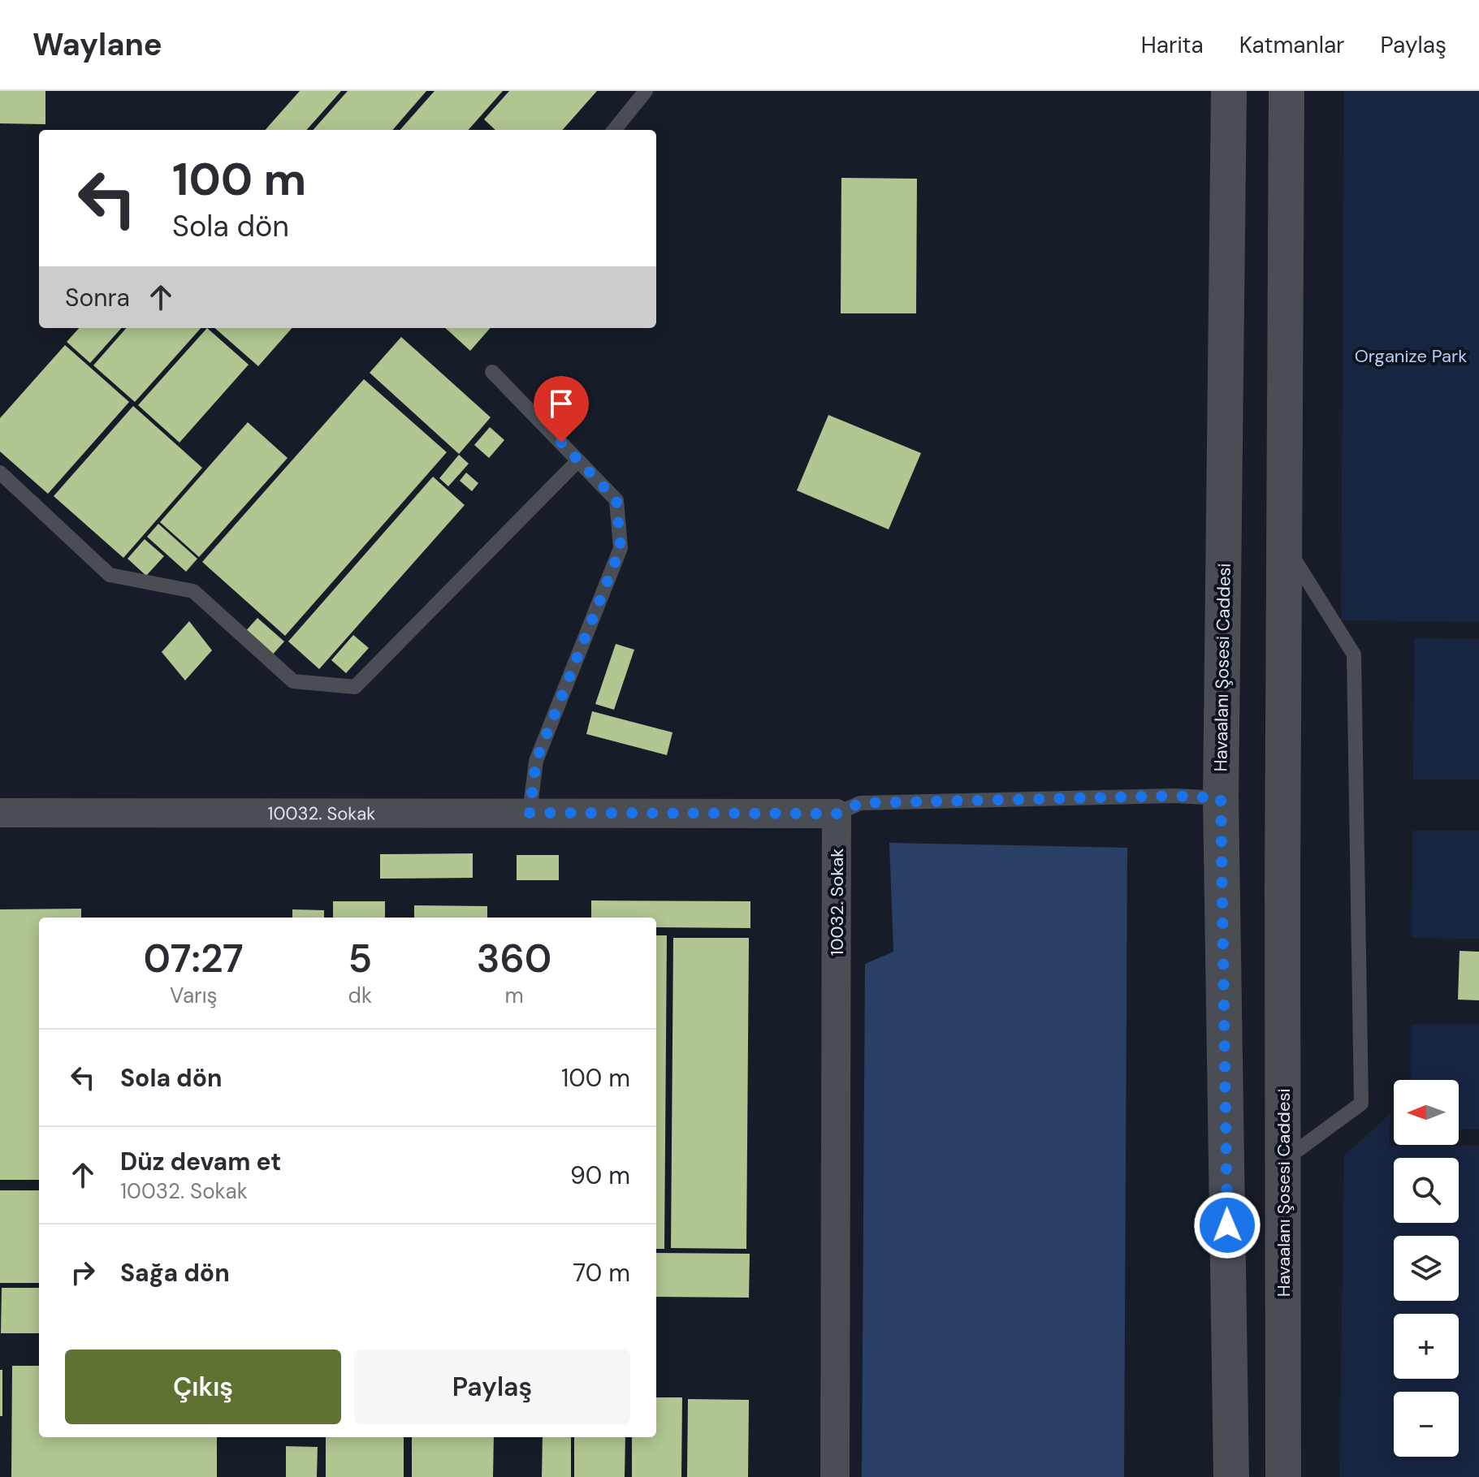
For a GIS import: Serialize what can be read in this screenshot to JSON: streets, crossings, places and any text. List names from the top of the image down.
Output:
{
  "streets": {
    "street": ["Havaalanı Şosesi Caddesi", "10032. Sokak"]
  },
  "parks": ["Organize Park"],
  "north": "left",
  "page": {
    "header": "Waylane",
    "nav": ["Harita", "Katmanlar", "Paylaş"],
    "turn": ["100 m", "Sola dön"],
    "then": "Sonra",
    "eta": [
      "07:27",
      "Varış",
      "5",
      "dk",
      "360",
      "m"
    ],
    "list": [
      {
        "name": "Sola dön",
        "value": "100 m"
      },
      {
        "name": "Düz devam et",
        "note": "10032. Sokak",
        "value": "90 m"
      },
      {
        "name": "Sağa dön",
        "value": "70 m"
      }
    ],
    "map_buttons": ["+", "−"],
    "buttons": ["Çıkış", "Paylaş"]
  }
}
